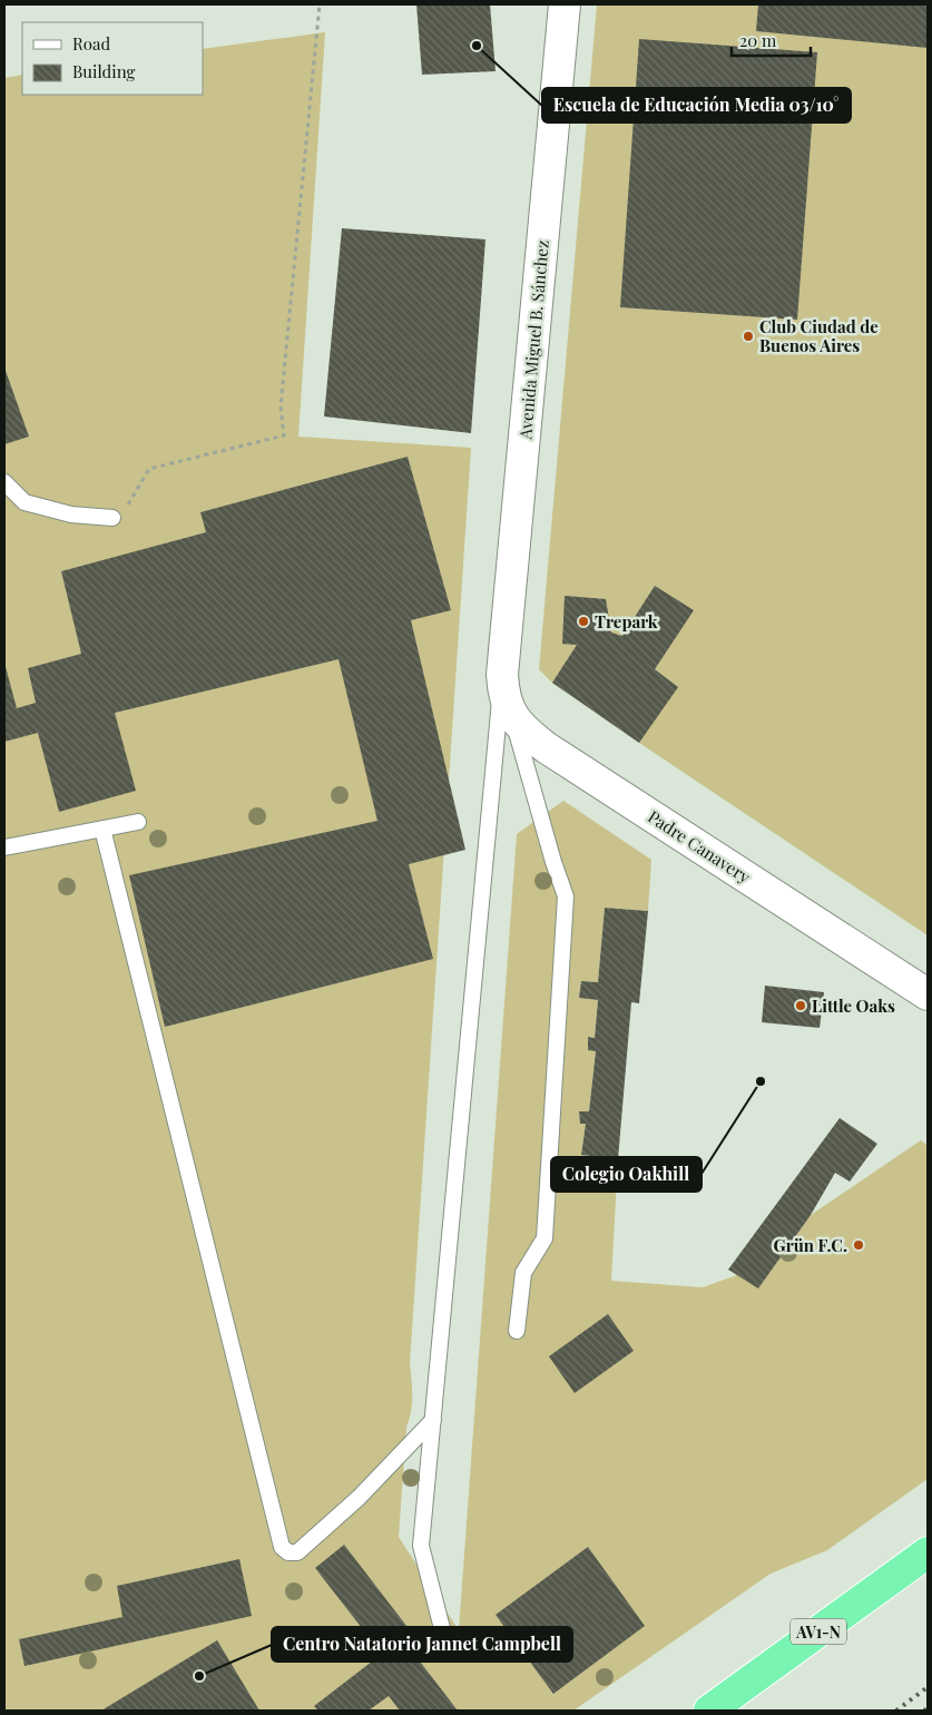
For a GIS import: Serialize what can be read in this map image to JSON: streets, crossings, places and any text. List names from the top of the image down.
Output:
{
  "streets": {
    "highway": ["AV1-N"],
    "street": ["Avenida Miguel B. Sánchez", "Padre Canavery"]
  },
  "crossings": [
    ["Avenida Miguel B. Sánchez", "Padre Canavery"]
  ],
  "places": [
    "Escuela de Educación Media 03/10°",
    "Club Ciudad de Buenos Aires",
    "Trepark",
    "Little Oaks",
    "Colegio Oakhill",
    "Grün F.C.",
    "Centro Natatorio Jannet Campbell"
  ],
  "legend": ["Road", "Building"],
  "scale_bar": "20 m"
}
